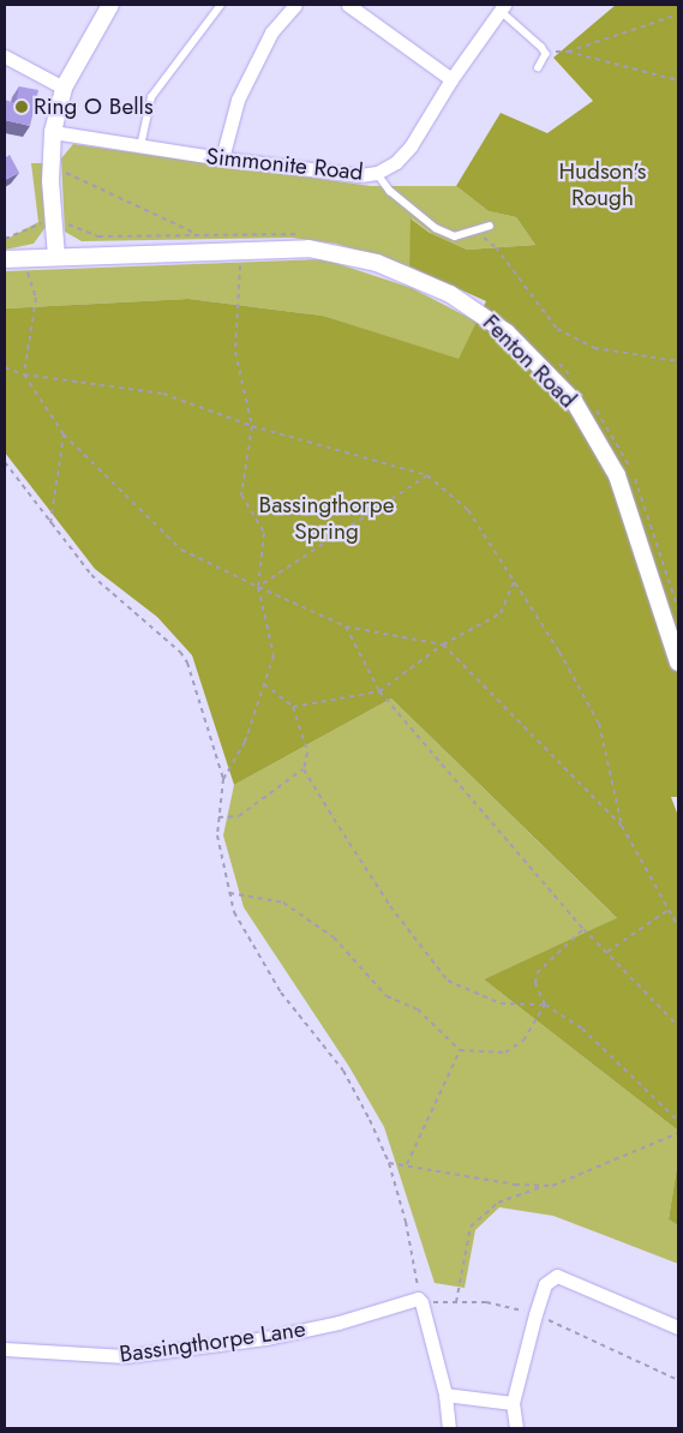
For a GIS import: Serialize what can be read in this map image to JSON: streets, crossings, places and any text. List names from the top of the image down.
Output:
{
  "streets": {
    "street": ["Simmonite Road", "Fenton Road", "Bassingthorpe Lane"]
  },
  "parks": ["Hudson's Rough", "Bassingthorpe Spring"],
  "places": ["Ring O Bells"]
}
